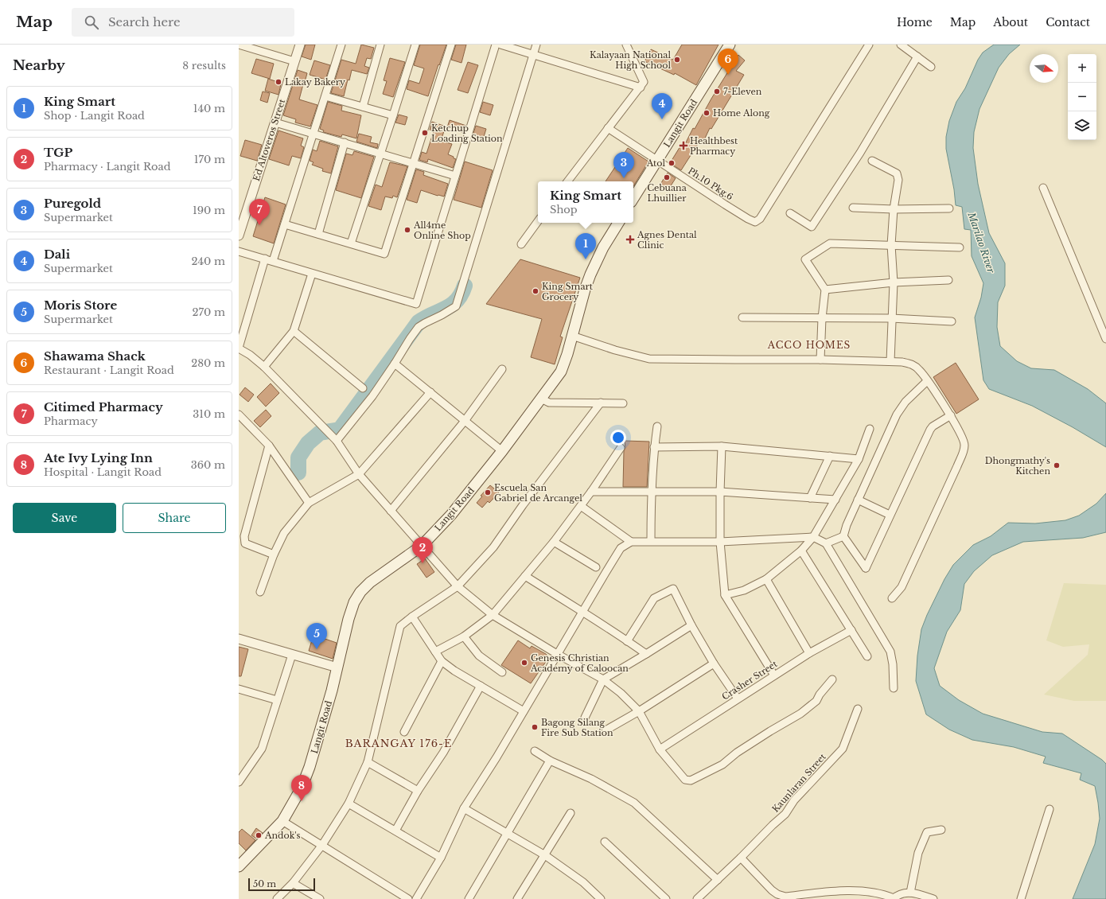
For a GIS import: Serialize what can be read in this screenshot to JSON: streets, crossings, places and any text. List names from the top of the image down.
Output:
{
  "streets": {
    "main road": ["Langit Road"],
    "street": [
      "Ed Altoveros Street",
      "Ph.10 Pkg.6",
      "Crasher Street",
      "Kaunlaran Street"
    ]
  },
  "crossings": [
    ["Langit Road", "Ph.10 Pkg.6"]
  ],
  "districts": ["ACCO HOMES", "BARANGAY 176-E"],
  "water": ["Marilao River"],
  "places": {
    "other": [
      "Kalayaan National High School",
      "Lakay Bakery",
      "7-Eleven",
      "Home Along",
      "Ketchup Loading Station",
      "Atol",
      "Cebuana Lhuillier",
      "All4me Online Shop",
      "King Smart Grocery",
      "Dhongmathy's Kitchen",
      "Escuela San Gabriel de Arcangel",
      "Genesis Christian Academy of Caloocan",
      "Bagong Silang Fire Sub Station",
      "Andok's"
    ],
    "health": ["Healthbest Pharmacy", "Agnes Dental Clinic"]
  },
  "scale_bar": "50 m",
  "north": "right",
  "page": {
    "header": "Map",
    "search": "Search here",
    "nav": [
      "Home",
      "Map",
      "About",
      "Contact"
    ],
    "heading": ["Nearby", "8 results"],
    "pins": [
      "6",
      "4",
      "3",
      "7",
      "1",
      "2",
      "5",
      "8"
    ],
    "map_buttons": ["+", "−"],
    "list": [
      {
        "mark": "1",
        "name": "King Smart",
        "note": "Shop · Langit Road",
        "value": "140 m"
      },
      {
        "mark": "2",
        "name": "TGP",
        "note": "Pharmacy · Langit Road",
        "value": "170 m"
      },
      {
        "mark": "3",
        "name": "Puregold",
        "note": "Supermarket",
        "value": "190 m"
      },
      {
        "mark": "4",
        "name": "Dali",
        "note": "Supermarket",
        "value": "240 m"
      },
      {
        "mark": "5",
        "name": "Moris Store",
        "note": "Supermarket",
        "value": "270 m"
      },
      {
        "mark": "6",
        "name": "Shawama Shack",
        "note": "Restaurant · Langit Road",
        "value": "280 m"
      },
      {
        "mark": "7",
        "name": "Citimed Pharmacy",
        "note": "Pharmacy",
        "value": "310 m"
      },
      {
        "mark": "8",
        "name": "Ate Ivy Lying Inn",
        "note": "Hospital · Langit Road",
        "value": "360 m"
      }
    ],
    "popup": ["King Smart", "Shop"],
    "buttons": ["Save", "Share"],
    "scale": "50 m"
  }
}
